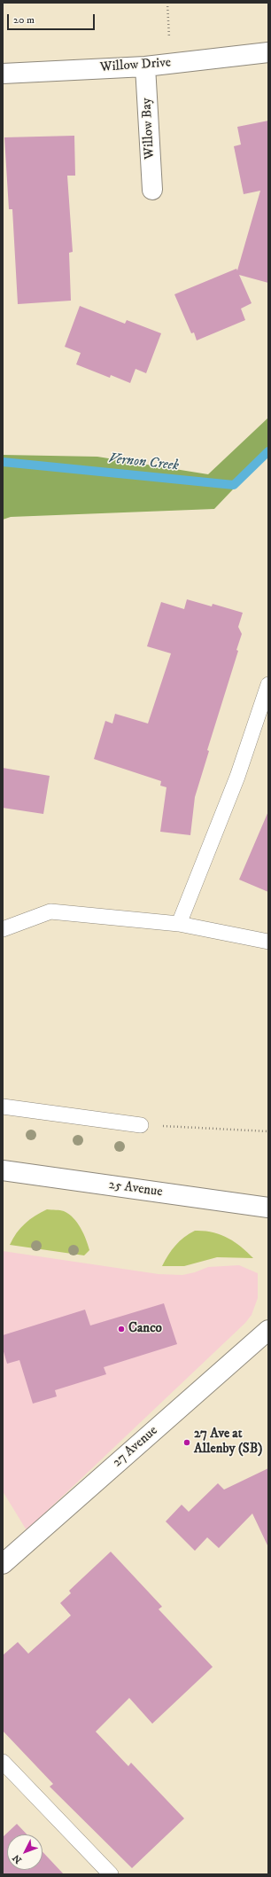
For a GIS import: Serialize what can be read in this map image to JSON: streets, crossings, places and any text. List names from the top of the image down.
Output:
{
  "streets": {
    "street": [
      "Willow Drive",
      "Willow Bay",
      "25 Avenue",
      "27 Avenue"
    ]
  },
  "crossings": [
    ["Willow Drive", "Willow Bay"]
  ],
  "water": ["Vernon Creek"],
  "places": ["Canco", "27 Ave at Allenby (SB)"],
  "scale_bar": "20 m",
  "north": "bottom left"
}
